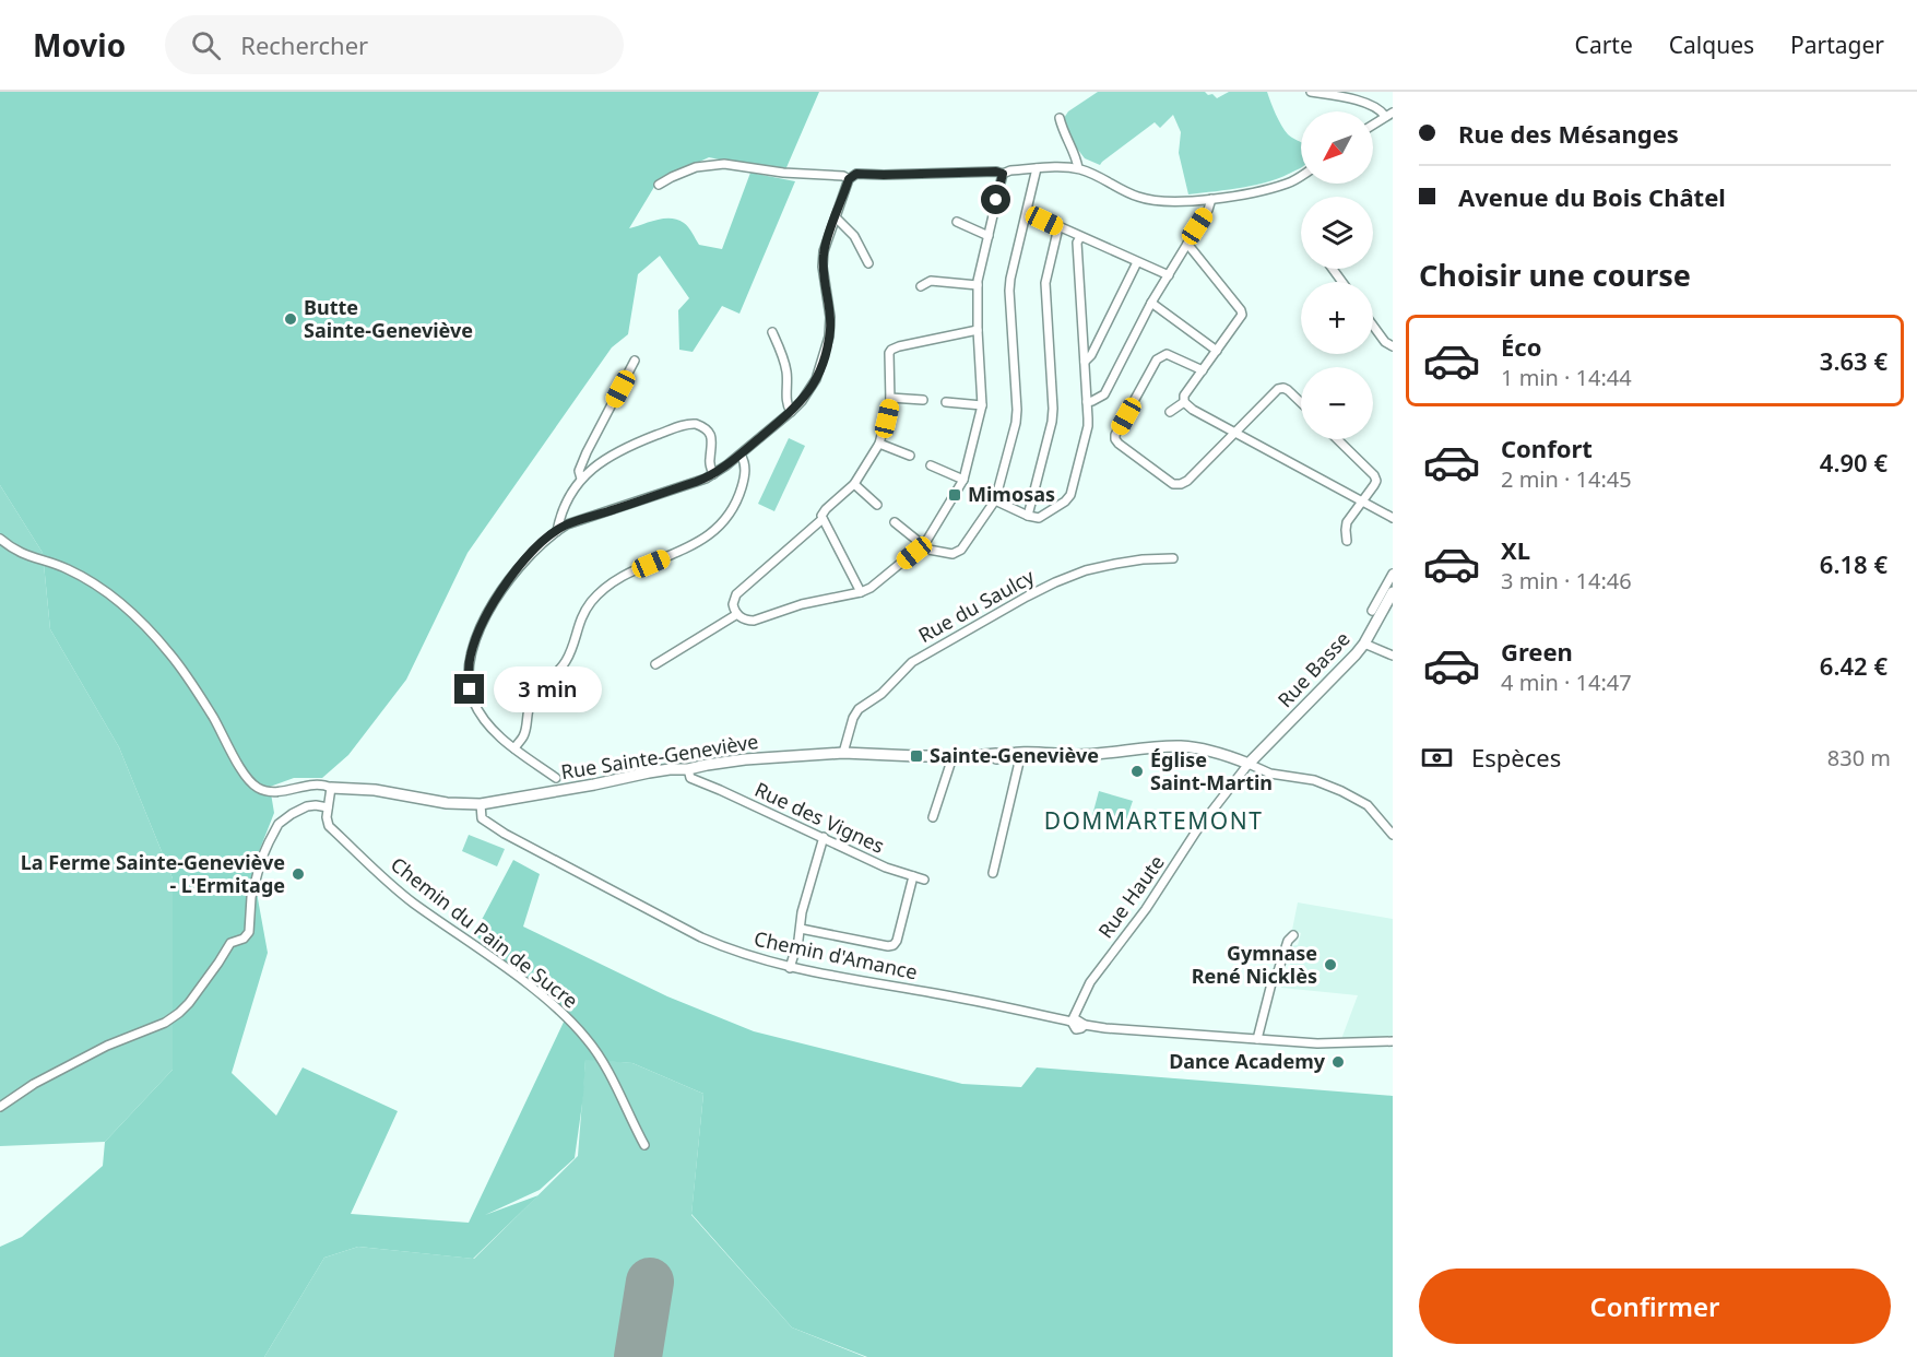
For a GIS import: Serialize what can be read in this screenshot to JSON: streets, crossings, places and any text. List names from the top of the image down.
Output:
{
  "streets": {
    "street": [
      "Rue du Saulcy",
      "Rue Basse",
      "Rue Sainte-Geneviève",
      "Rue des Vignes",
      "Rue Haute",
      "Chemin du Pain de Sucre",
      "Chemin d'Amance"
    ]
  },
  "crossings": [
    ["Rue du Saulcy", "Rue Sainte-Geneviève"],
    ["Rue Basse", "Rue Sainte-Geneviève"],
    ["Rue Basse", "Rue Haute"],
    ["Rue Sainte-Geneviève", "Rue des Vignes"],
    ["Rue Sainte-Geneviève", "Rue Haute"],
    ["Rue Sainte-Geneviève", "Chemin d'Amance"],
    ["Rue Haute", "Chemin d'Amance"]
  ],
  "districts": ["DOMMARTEMONT"],
  "places": {
    "other": [
      "Butte Sainte-Geneviève",
      "Église Saint-Martin",
      "La Ferme Sainte-Geneviève - L'Ermitage",
      "Gymnase René Nicklès",
      "Dance Academy"
    ],
    "transit": ["Mimosas", "Sainte-Geneviève"]
  },
  "north": "bottom left",
  "page": {
    "header": "Movio",
    "search": "Rechercher",
    "nav": ["Carte", "Calques", "Partager"],
    "banner": ["Rue des Mésanges", "Avenue du Bois Châtel"],
    "map_buttons": ["+", "−"],
    "heading": "Choisir une course",
    "list": [
      {
        "name": "Éco",
        "note": "1 min · 14:44",
        "value": "3.63 €"
      },
      {
        "name": "Confort",
        "note": "2 min · 14:45",
        "value": "4.90 €"
      },
      {
        "name": "XL",
        "note": "3 min · 14:46",
        "value": "6.18 €"
      },
      {
        "name": "Green",
        "note": "4 min · 14:47",
        "value": "6.42 €"
      }
    ],
    "bubble": "3 min",
    "pay": ["Espèces", "830 m"],
    "buttons": "Confirmer"
  }
}
